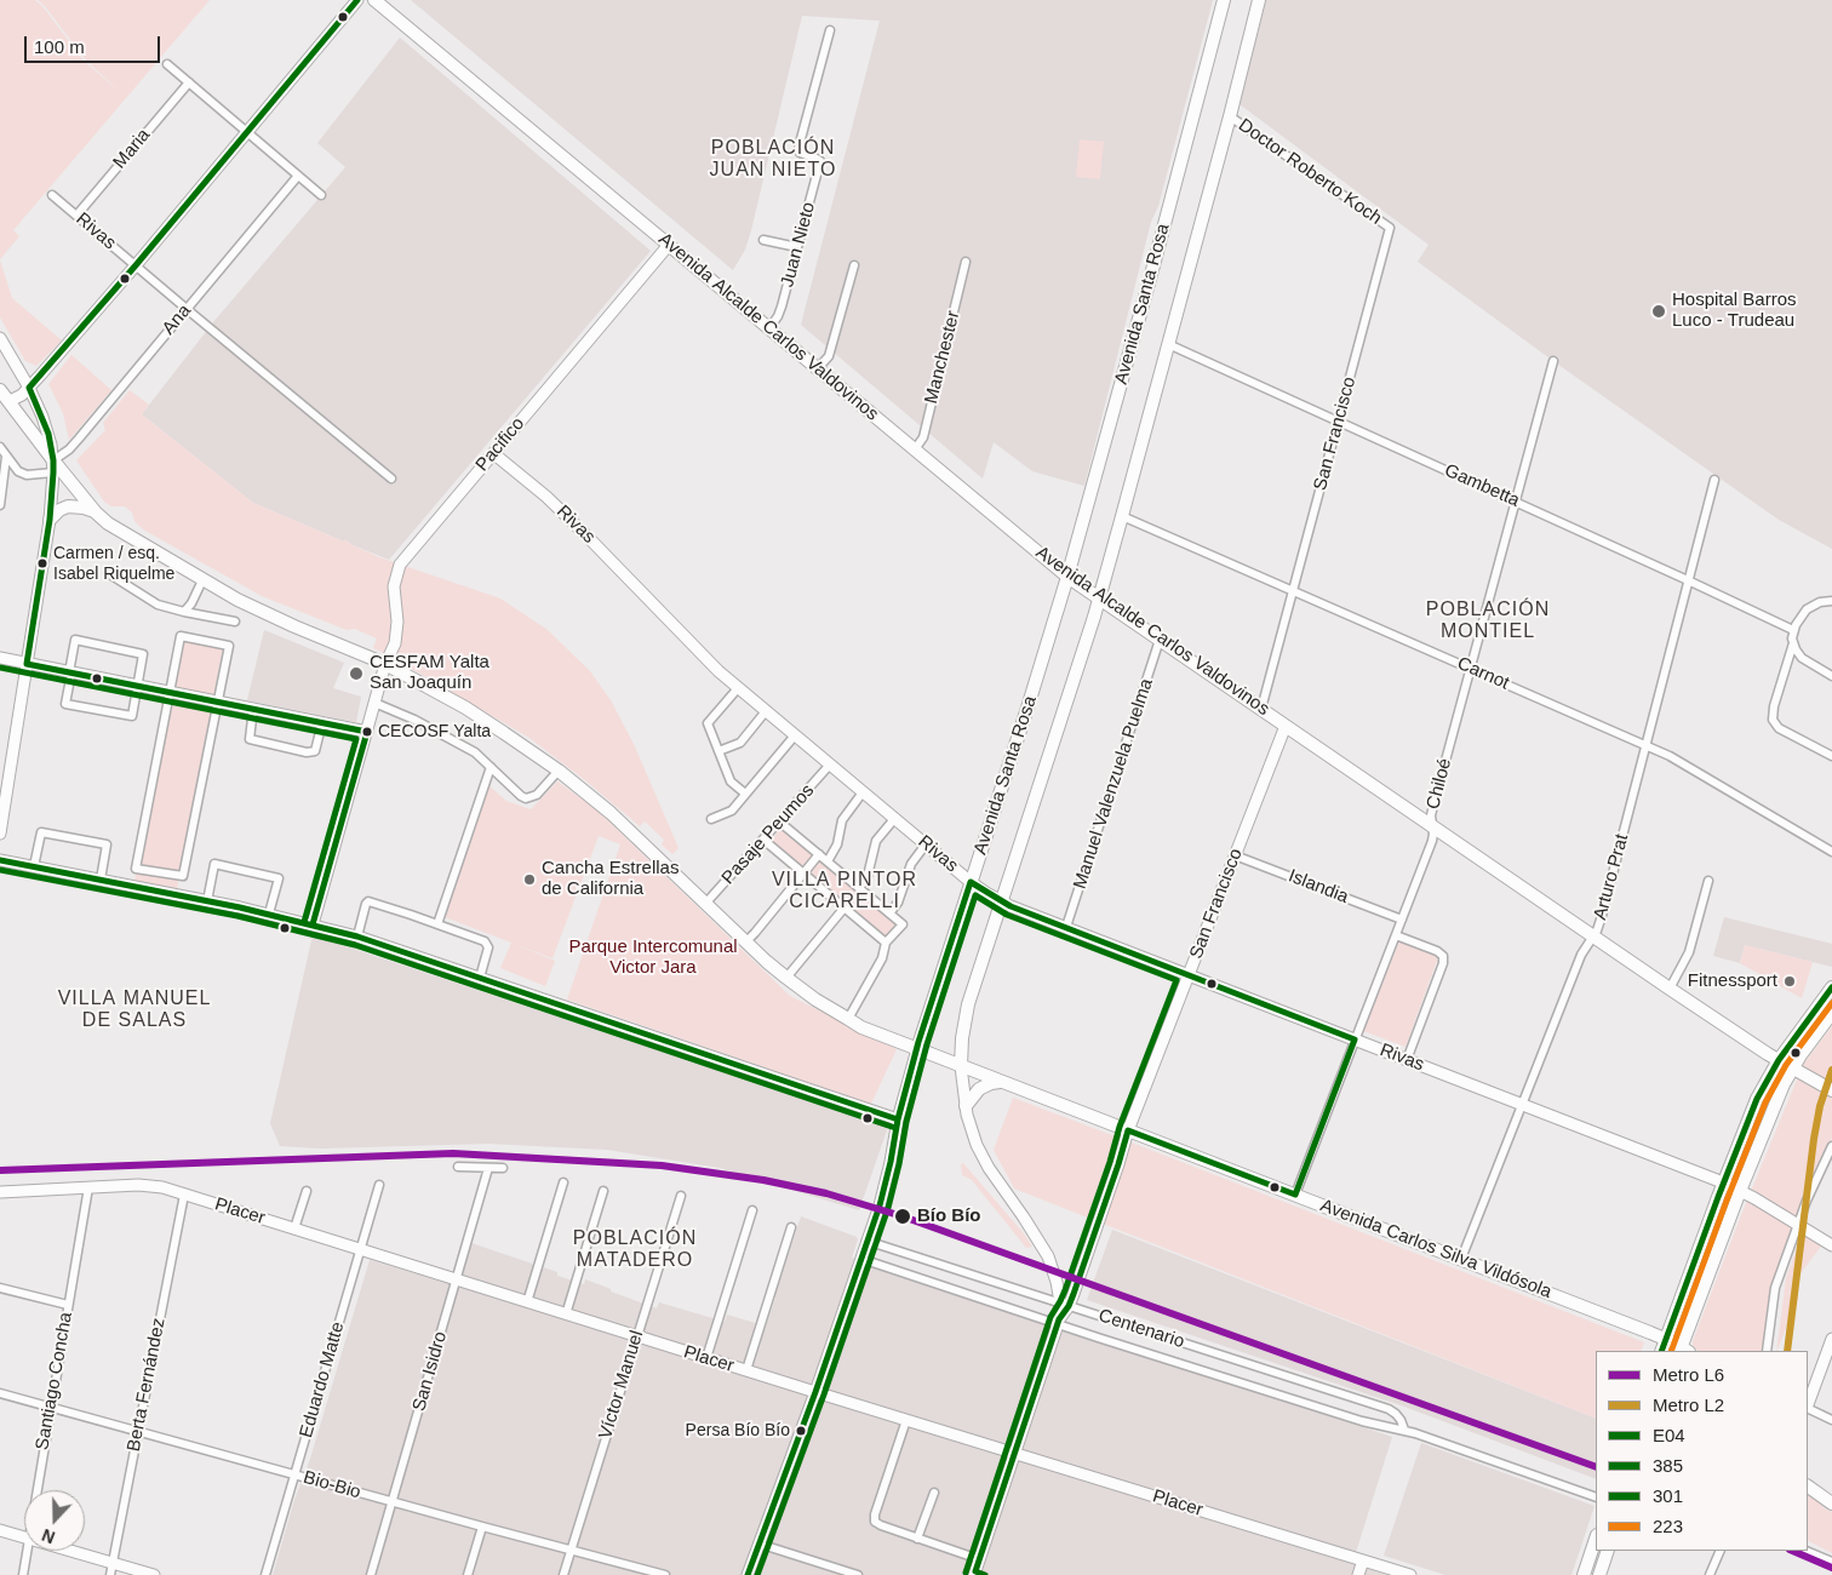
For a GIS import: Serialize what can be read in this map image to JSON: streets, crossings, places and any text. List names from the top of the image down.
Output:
{
  "streets": {
    "main road": ["Avenida Santa Rosa", "Avenida Alcalde Carlos Valdovinos", "Avenida Carlos Silva Vildósola"],
    "street": [
      "Maria",
      "Doctor Roberto Koch",
      "Rivas",
      "Juan Nieto",
      "Ana",
      "Manchester",
      "San Francisco",
      "Pacifico",
      "Gambetta",
      "Carnot",
      "Manuel Valenzuela Puelma",
      "Chiloé",
      "Pasaje Peumos",
      "Arturo Prat",
      "Islandia",
      "Placer",
      "Centenario",
      "San Isidro",
      "Eduardo Matte",
      "Santiago Concha",
      "Berta Fernández",
      "Víctor Manuel",
      "Bio-Bio"
    ]
  },
  "crossings": [
    ["Maria", "Rivas"],
    ["Doctor Roberto Koch", "Avenida Santa Rosa"],
    ["Doctor Roberto Koch", "San Francisco"],
    ["Rivas", "Avenida Santa Rosa"],
    ["Rivas", "Ana"],
    ["Rivas", "San Francisco"],
    ["Rivas", "Pacifico"],
    ["Rivas", "Manuel Valenzuela Puelma"],
    ["Rivas", "Chiloé"],
    ["Rivas", "Pasaje Peumos"],
    ["Rivas", "Arturo Prat"],
    ["Juan Nieto", "Avenida Alcalde Carlos Valdovinos"],
    ["Avenida Santa Rosa", "Avenida Alcalde Carlos Valdovinos"],
    ["Avenida Santa Rosa", "San Francisco"],
    ["Avenida Santa Rosa", "Gambetta"],
    ["Avenida Santa Rosa", "Carnot"],
    ["Avenida Santa Rosa", "Placer"],
    ["Avenida Santa Rosa", "Avenida Carlos Silva Vildósola"],
    ["Avenida Santa Rosa", "Centenario"],
    ["Avenida Alcalde Carlos Valdovinos", "Manchester"],
    ["Avenida Alcalde Carlos Valdovinos", "San Francisco"],
    ["Avenida Alcalde Carlos Valdovinos", "Pacifico"],
    ["Avenida Alcalde Carlos Valdovinos", "Manuel Valenzuela Puelma"],
    ["Avenida Alcalde Carlos Valdovinos", "Chiloé"],
    ["Avenida Alcalde Carlos Valdovinos", "Arturo Prat"],
    ["San Francisco", "Gambetta"],
    ["San Francisco", "Carnot"],
    ["San Francisco", "Islandia"],
    ["San Francisco", "Placer"],
    ["San Francisco", "Avenida Carlos Silva Vildósola"],
    ["San Francisco", "Centenario"],
    ["Pacifico", "Avenida Carlos Silva Vildósola"],
    ["Gambetta", "Chiloé"],
    ["Gambetta", "Arturo Prat"],
    ["Carnot", "Chiloé"],
    ["Carnot", "Arturo Prat"],
    ["Chiloé", "Islandia"],
    ["Chiloé", "Avenida Carlos Silva Vildósola"],
    ["Pasaje Peumos", "Avenida Carlos Silva Vildósola"],
    ["Arturo Prat", "Avenida Carlos Silva Vildósola"],
    ["Placer", "San Isidro"],
    ["Placer", "Eduardo Matte"],
    ["Placer", "Santiago Concha"],
    ["Placer", "Berta Fernández"],
    ["Placer", "Víctor Manuel"],
    ["San Isidro", "Bio-Bio"],
    ["Eduardo Matte", "Bio-Bio"],
    ["Santiago Concha", "Bio-Bio"],
    ["Berta Fernández", "Bio-Bio"],
    ["Víctor Manuel", "Bio-Bio"]
  ],
  "districts": [
    "POBLACIÓN JUAN NIETO",
    "POBLACIÓN MONTIEL",
    "VILLA PINTOR CICARELLI",
    "VILLA MANUEL DE SALAS",
    "POBLACIÓN MATADERO"
  ],
  "parks": ["Parque Intercomunal Victor Jara"],
  "places": [
    "Hospital Barros Luco - Trudeau",
    "Carmen / esq. Isabel Riquelme",
    "CESFAM Yalta San Joaquín",
    "CECOSF Yalta",
    "Cancha Estrellas de California",
    "Fitnessport",
    "Bío Bío",
    "Persa Bío Bío"
  ],
  "lines": [
    "transit line E04",
    "transit line 385",
    "transit line 301",
    "transit line 223",
    "metro line L2",
    "metro line L6"
  ],
  "legend": [
    "Metro L6",
    "Metro L2",
    "E04",
    "385",
    "301",
    "223"
  ],
  "scale_bar": "100 m",
  "north": "bottom"
}
